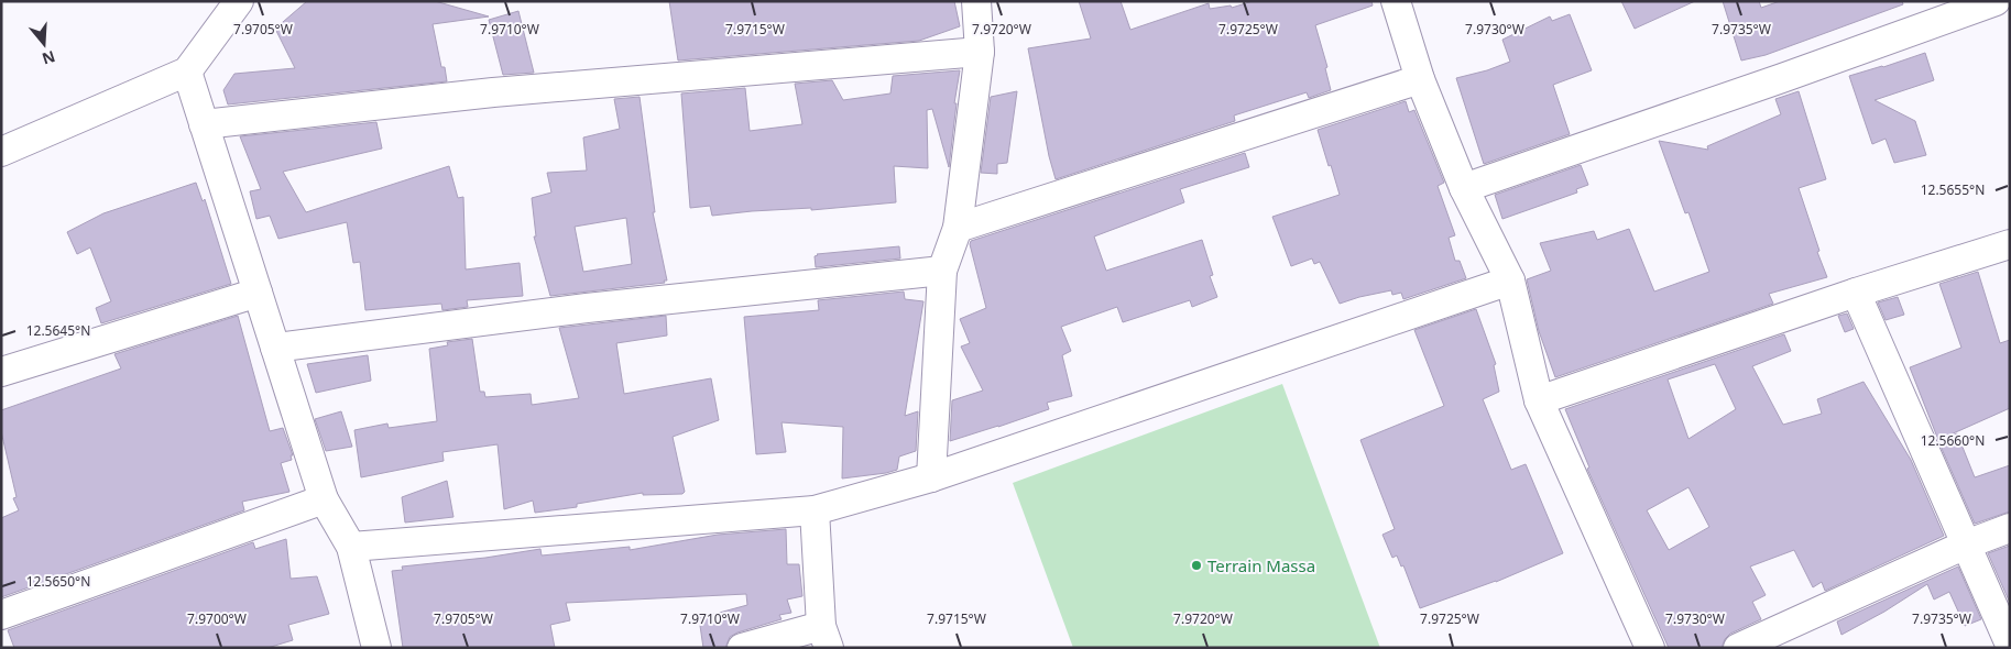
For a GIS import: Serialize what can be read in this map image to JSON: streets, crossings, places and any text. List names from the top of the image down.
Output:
{
  "places": ["Terrain Massa"],
  "north": "bottom",
  "coordinates": [
    "7.9705°W",
    "7.9710°W",
    "7.9715°W",
    "7.9720°W",
    "7.9725°W",
    "7.9730°W",
    "7.9735°W",
    "12.5655°N",
    "12.5645°N",
    "12.5660°N",
    "12.5650°N",
    "7.9700°W"
  ]
}
